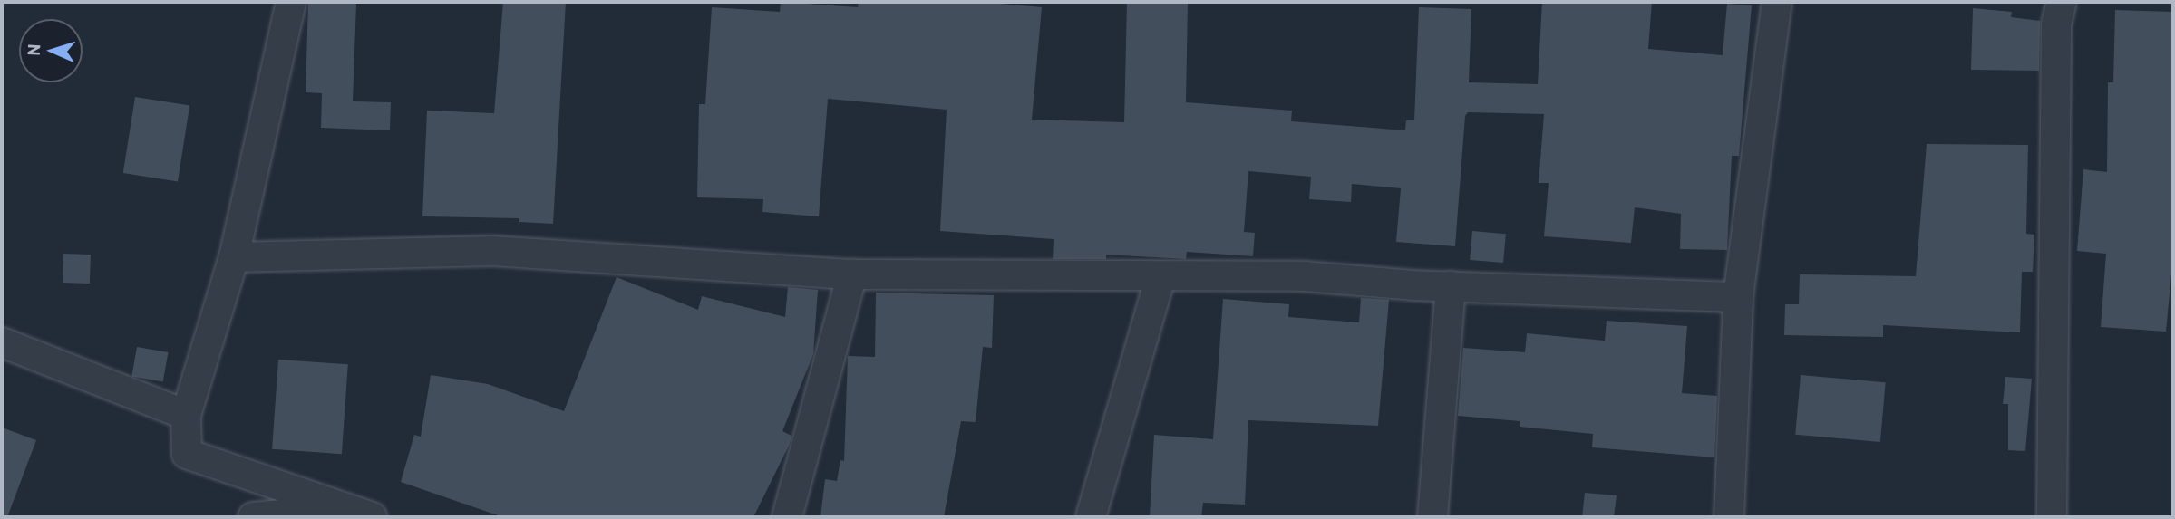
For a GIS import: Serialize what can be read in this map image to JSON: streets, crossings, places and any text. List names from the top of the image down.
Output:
{
  "north": "left"
}
